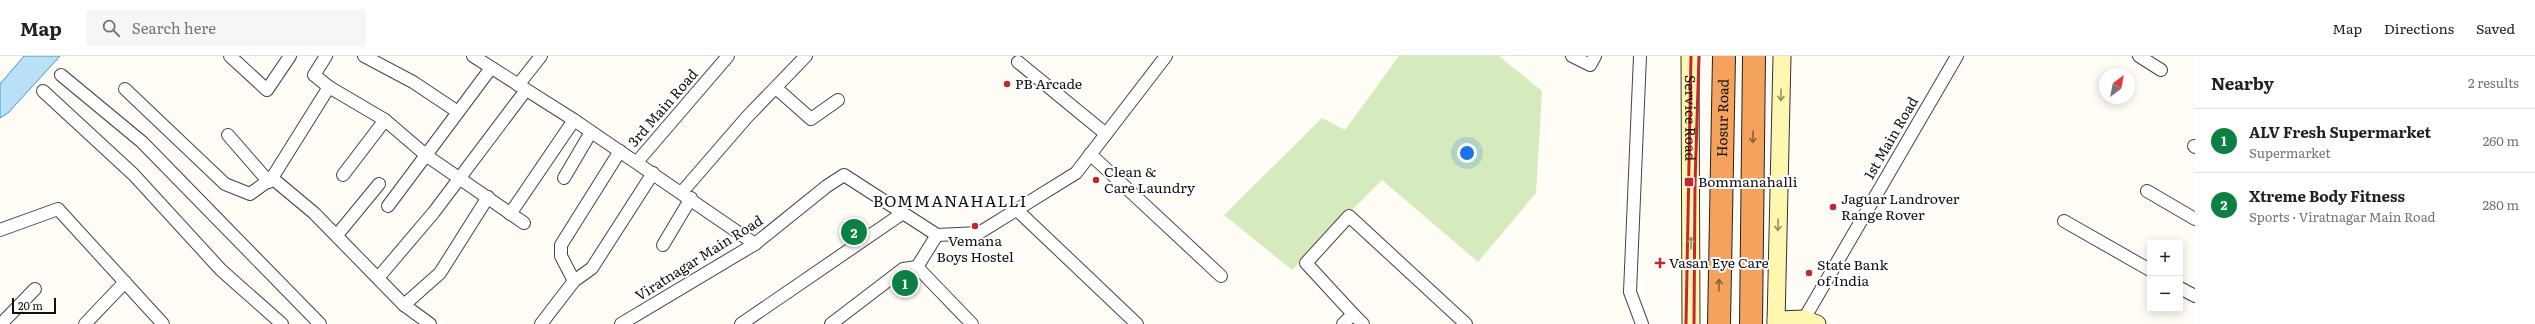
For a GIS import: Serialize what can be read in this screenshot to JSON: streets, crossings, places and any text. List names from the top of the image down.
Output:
{
  "streets": {
    "highway": ["Hosur Road"],
    "street": [
      "3rd Main Road",
      "Service Road",
      "1st Main Road",
      "Viratnagar Main Road"
    ]
  },
  "districts": ["BOMMANAHALLI"],
  "places": {
    "other": [
      "PB Arcade",
      "Clean & Care Laundry",
      "Jaguar Landrover Range Rover",
      "Vemana Boys Hostel",
      "State Bank of India"
    ],
    "transit": ["Bommanahalli"],
    "health": ["Vasan Eye Care"]
  },
  "scale_bar": "20 m",
  "north": "top right",
  "page": {
    "header": "Map",
    "search": "Search here",
    "nav": ["Map", "Directions", "Saved"],
    "heading": ["Nearby", "2 results"],
    "list": [
      {
        "mark": "1",
        "name": "ALV Fresh Supermarket",
        "note": "Supermarket",
        "value": "260 m"
      },
      {
        "mark": "2",
        "name": "Xtreme Body Fitness",
        "note": "Sports · Viratnagar Main Road",
        "value": "280 m"
      }
    ],
    "pins": ["2", "1"],
    "map_buttons": ["+", "−"],
    "scale": "20 m"
  }
}
